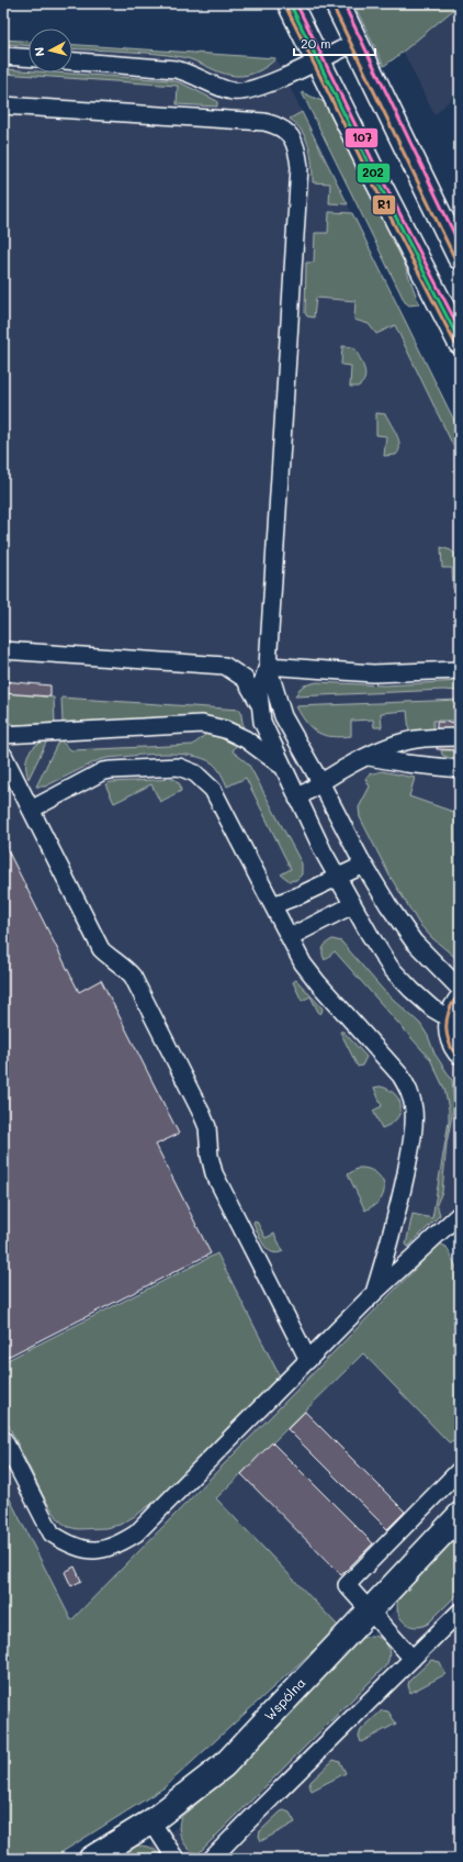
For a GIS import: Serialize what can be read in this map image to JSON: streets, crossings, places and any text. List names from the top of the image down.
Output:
{
  "streets": {
    "main road": ["Wspólna"]
  },
  "lines": ["transit line 202", "transit line 107", "transit line R1"],
  "scale_bar": "20 m",
  "north": "left"
}
